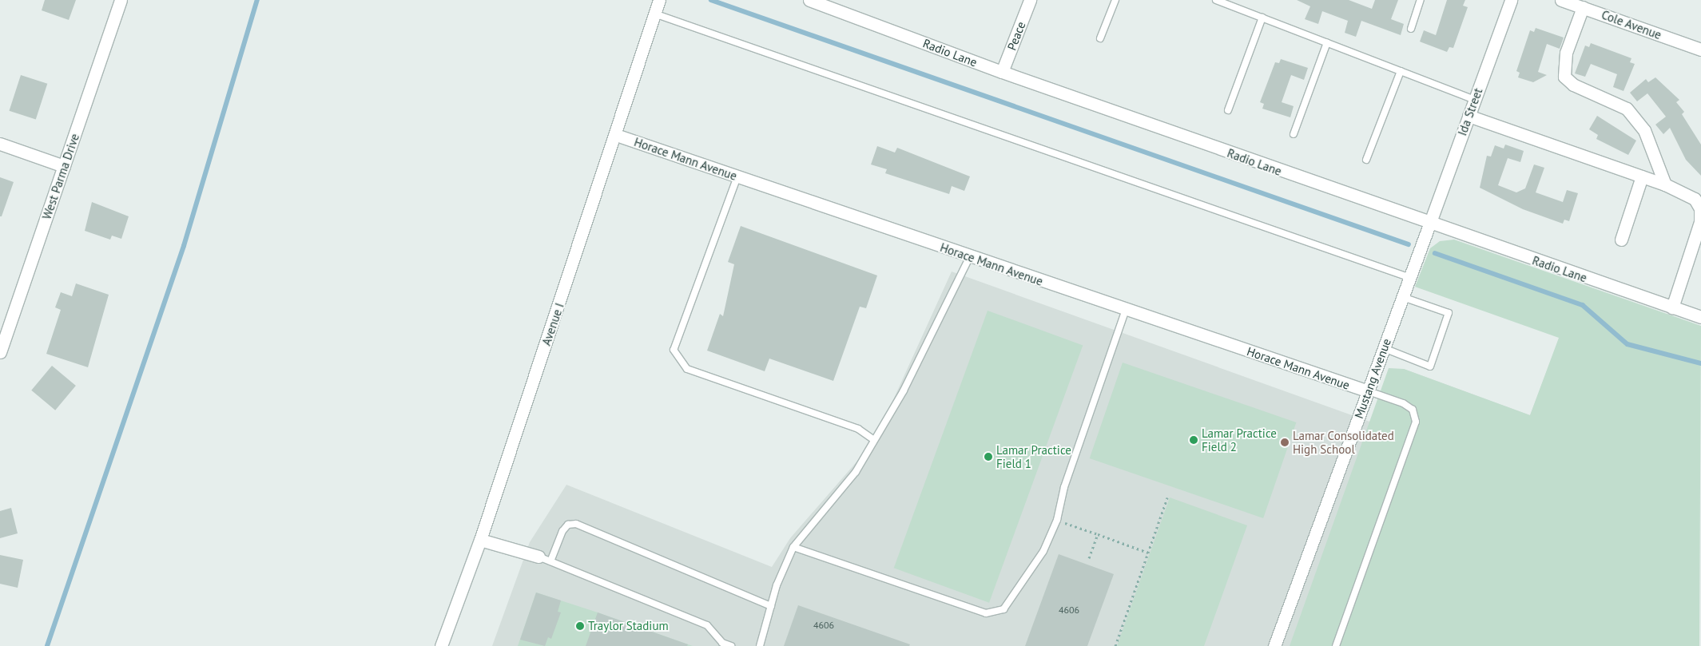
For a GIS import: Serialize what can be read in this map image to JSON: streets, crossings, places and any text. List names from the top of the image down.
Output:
{
  "streets": {
    "street": [
      "Cole Avenue",
      "Peace",
      "Radio Lane",
      "Ida Street",
      "Horace Mann Avenue",
      "West Parma Drive",
      "Avenue I",
      "Mustang Avenue"
    ]
  },
  "crossings": [
    ["Peace", "Radio Lane"],
    ["Radio Lane", "Ida Street"],
    ["Radio Lane", "Mustang Avenue"],
    ["Ida Street", "Mustang Avenue"],
    ["Horace Mann Avenue", "Avenue I"],
    ["Horace Mann Avenue", "Mustang Avenue"]
  ],
  "places": [
    "Lamar Practice Field 2",
    "Lamar Consolidated High School",
    "Lamar Practice Field 1",
    "Traylor Stadium"
  ],
  "house_numbers": ["4606", "4606"]
}
